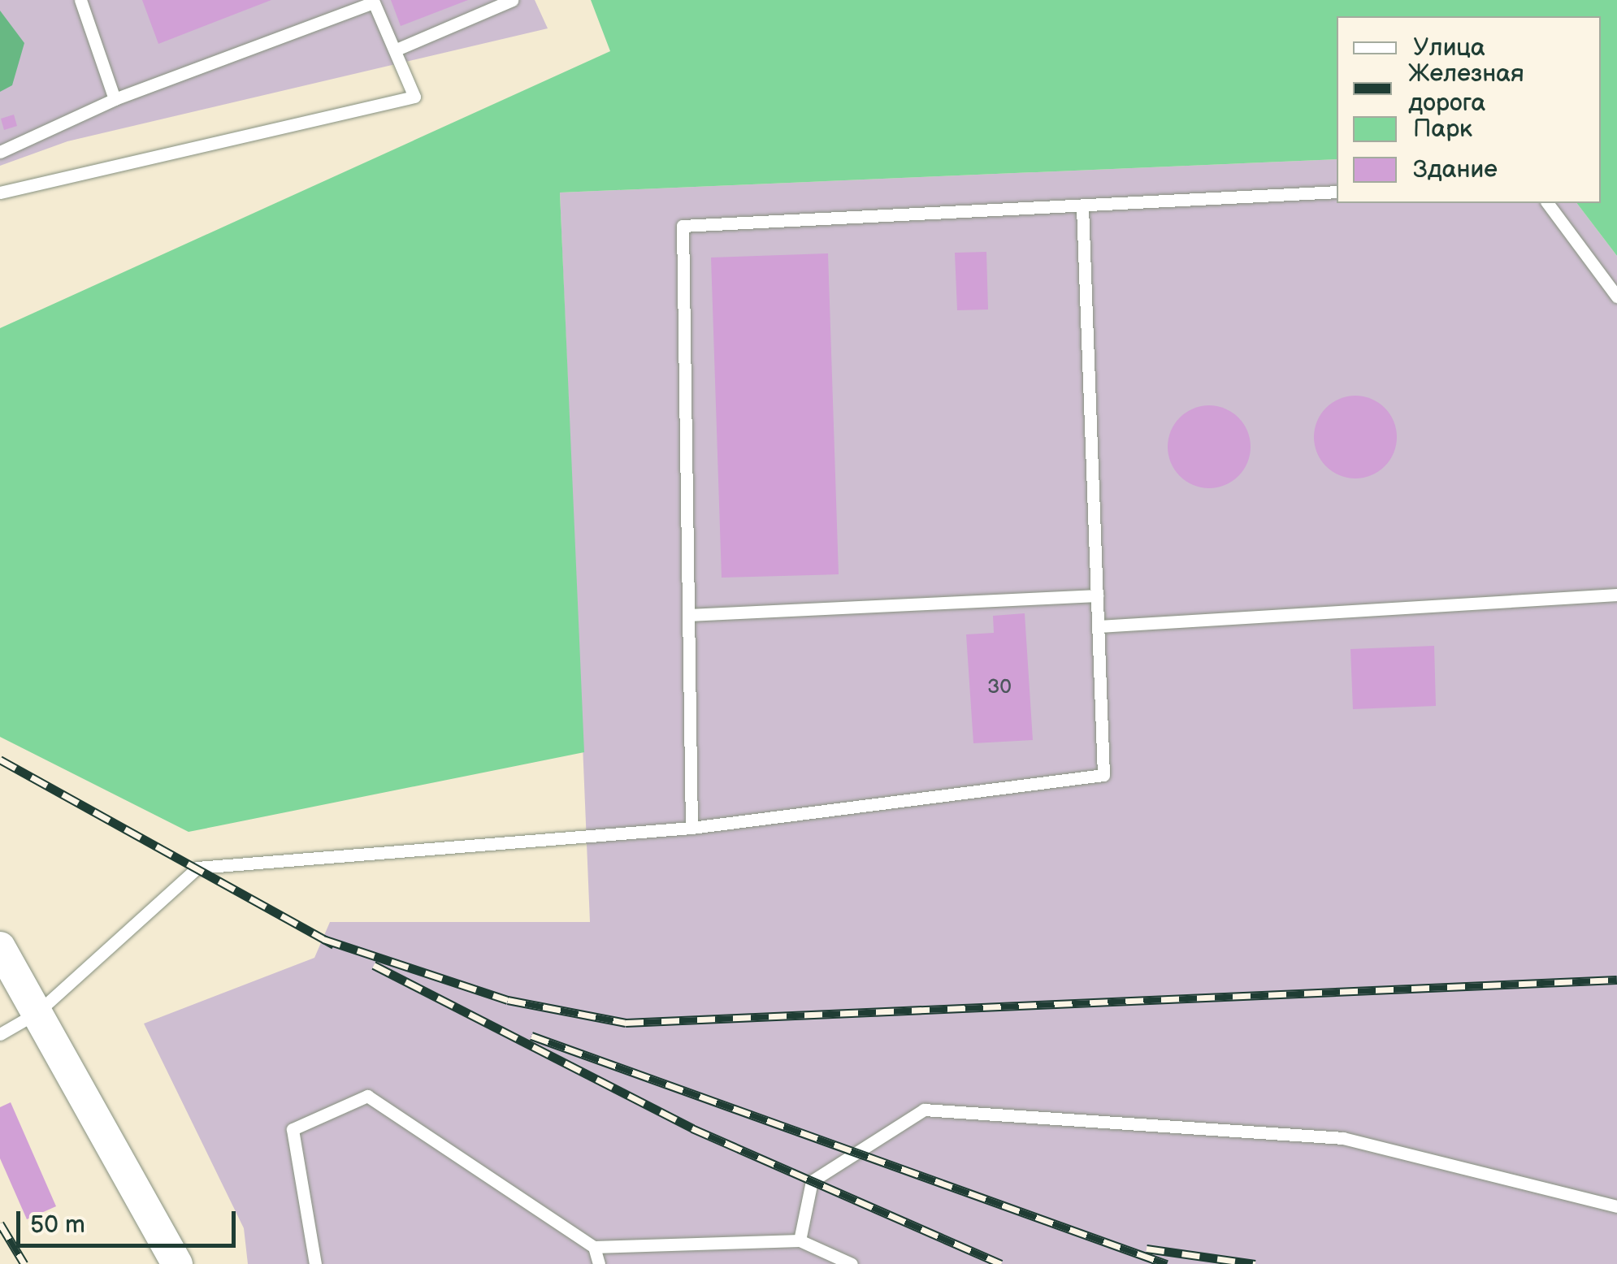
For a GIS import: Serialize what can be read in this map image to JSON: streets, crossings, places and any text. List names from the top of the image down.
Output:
{
  "house_numbers": ["30"],
  "legend": [
    "Улица",
    "Железная дорога",
    "Парк",
    "Здание"
  ],
  "scale_bar": "50 m"
}
